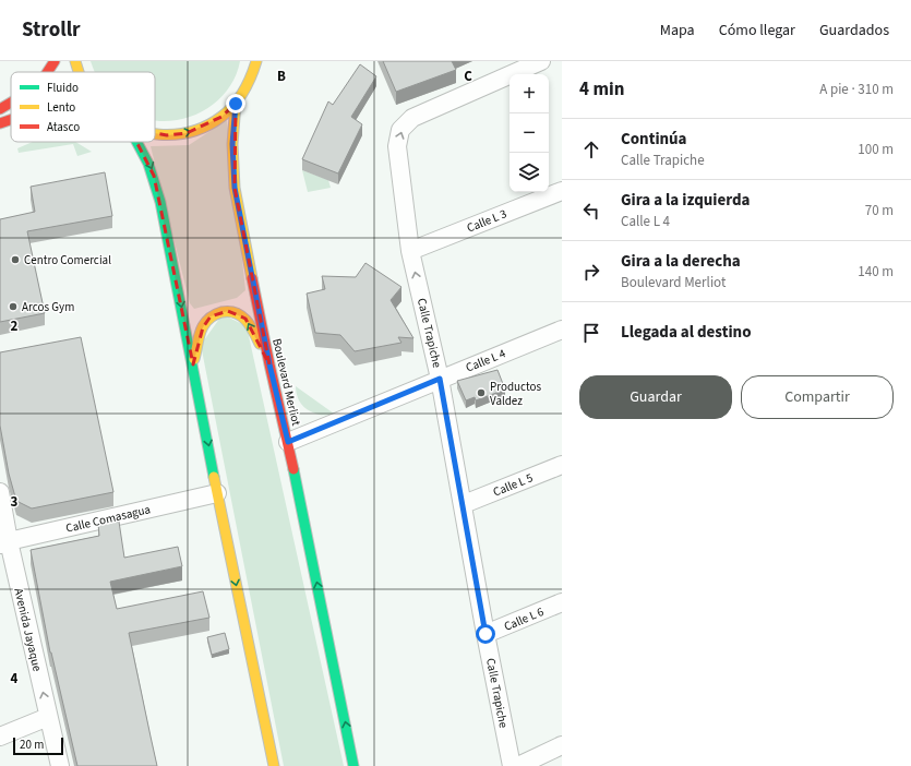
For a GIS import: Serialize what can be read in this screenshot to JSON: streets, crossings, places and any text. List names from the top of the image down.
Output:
{
  "streets": {
    "main road": ["Boulevard Merliot"],
    "street": [
      "Calle L 3",
      "Calle Trapiche",
      "Calle L 4",
      "Calle L 5",
      "Calle Comasagua",
      "Calle L 6",
      "Avenida Jayaque"
    ]
  },
  "crossings": [
    ["Calle L 3", "Calle Trapiche"],
    ["Calle Trapiche", "Calle L 4"],
    ["Calle Trapiche", "Calle L 5"],
    ["Calle Trapiche", "Calle L 6"],
    ["Calle L 4", "Boulevard Merliot"],
    ["Calle Comasagua", "Avenida Jayaque"]
  ],
  "one_way": ["Calle Trapiche", "Avenida Jayaque"],
  "places": ["Centro Comercial", "Arcos Gym", "Productos Valdez"],
  "legend": ["Fluido", "Lento", "Atasco"],
  "scale_bar": "20 m",
  "page": {
    "header": "Strollr",
    "nav": ["Mapa", "Cómo llegar", "Guardados"],
    "heading": ["4 min", "A pie · 310 m"],
    "map_buttons": ["+", "−"],
    "list": [
      ["Continúa", "Calle Trapiche", "100 m"],
      ["Gira a la izquierda", "Calle L 4", "70 m"],
      ["Gira a la derecha", "Boulevard Merliot", "140 m"],
      "Llegada al destino"
    ],
    "buttons": ["Guardar", "Compartir"],
    "scale": "20 m"
  },
  "grid": {
    "columns": ["B", "C"],
    "rows": ["2", "3", "4"]
  }
}
